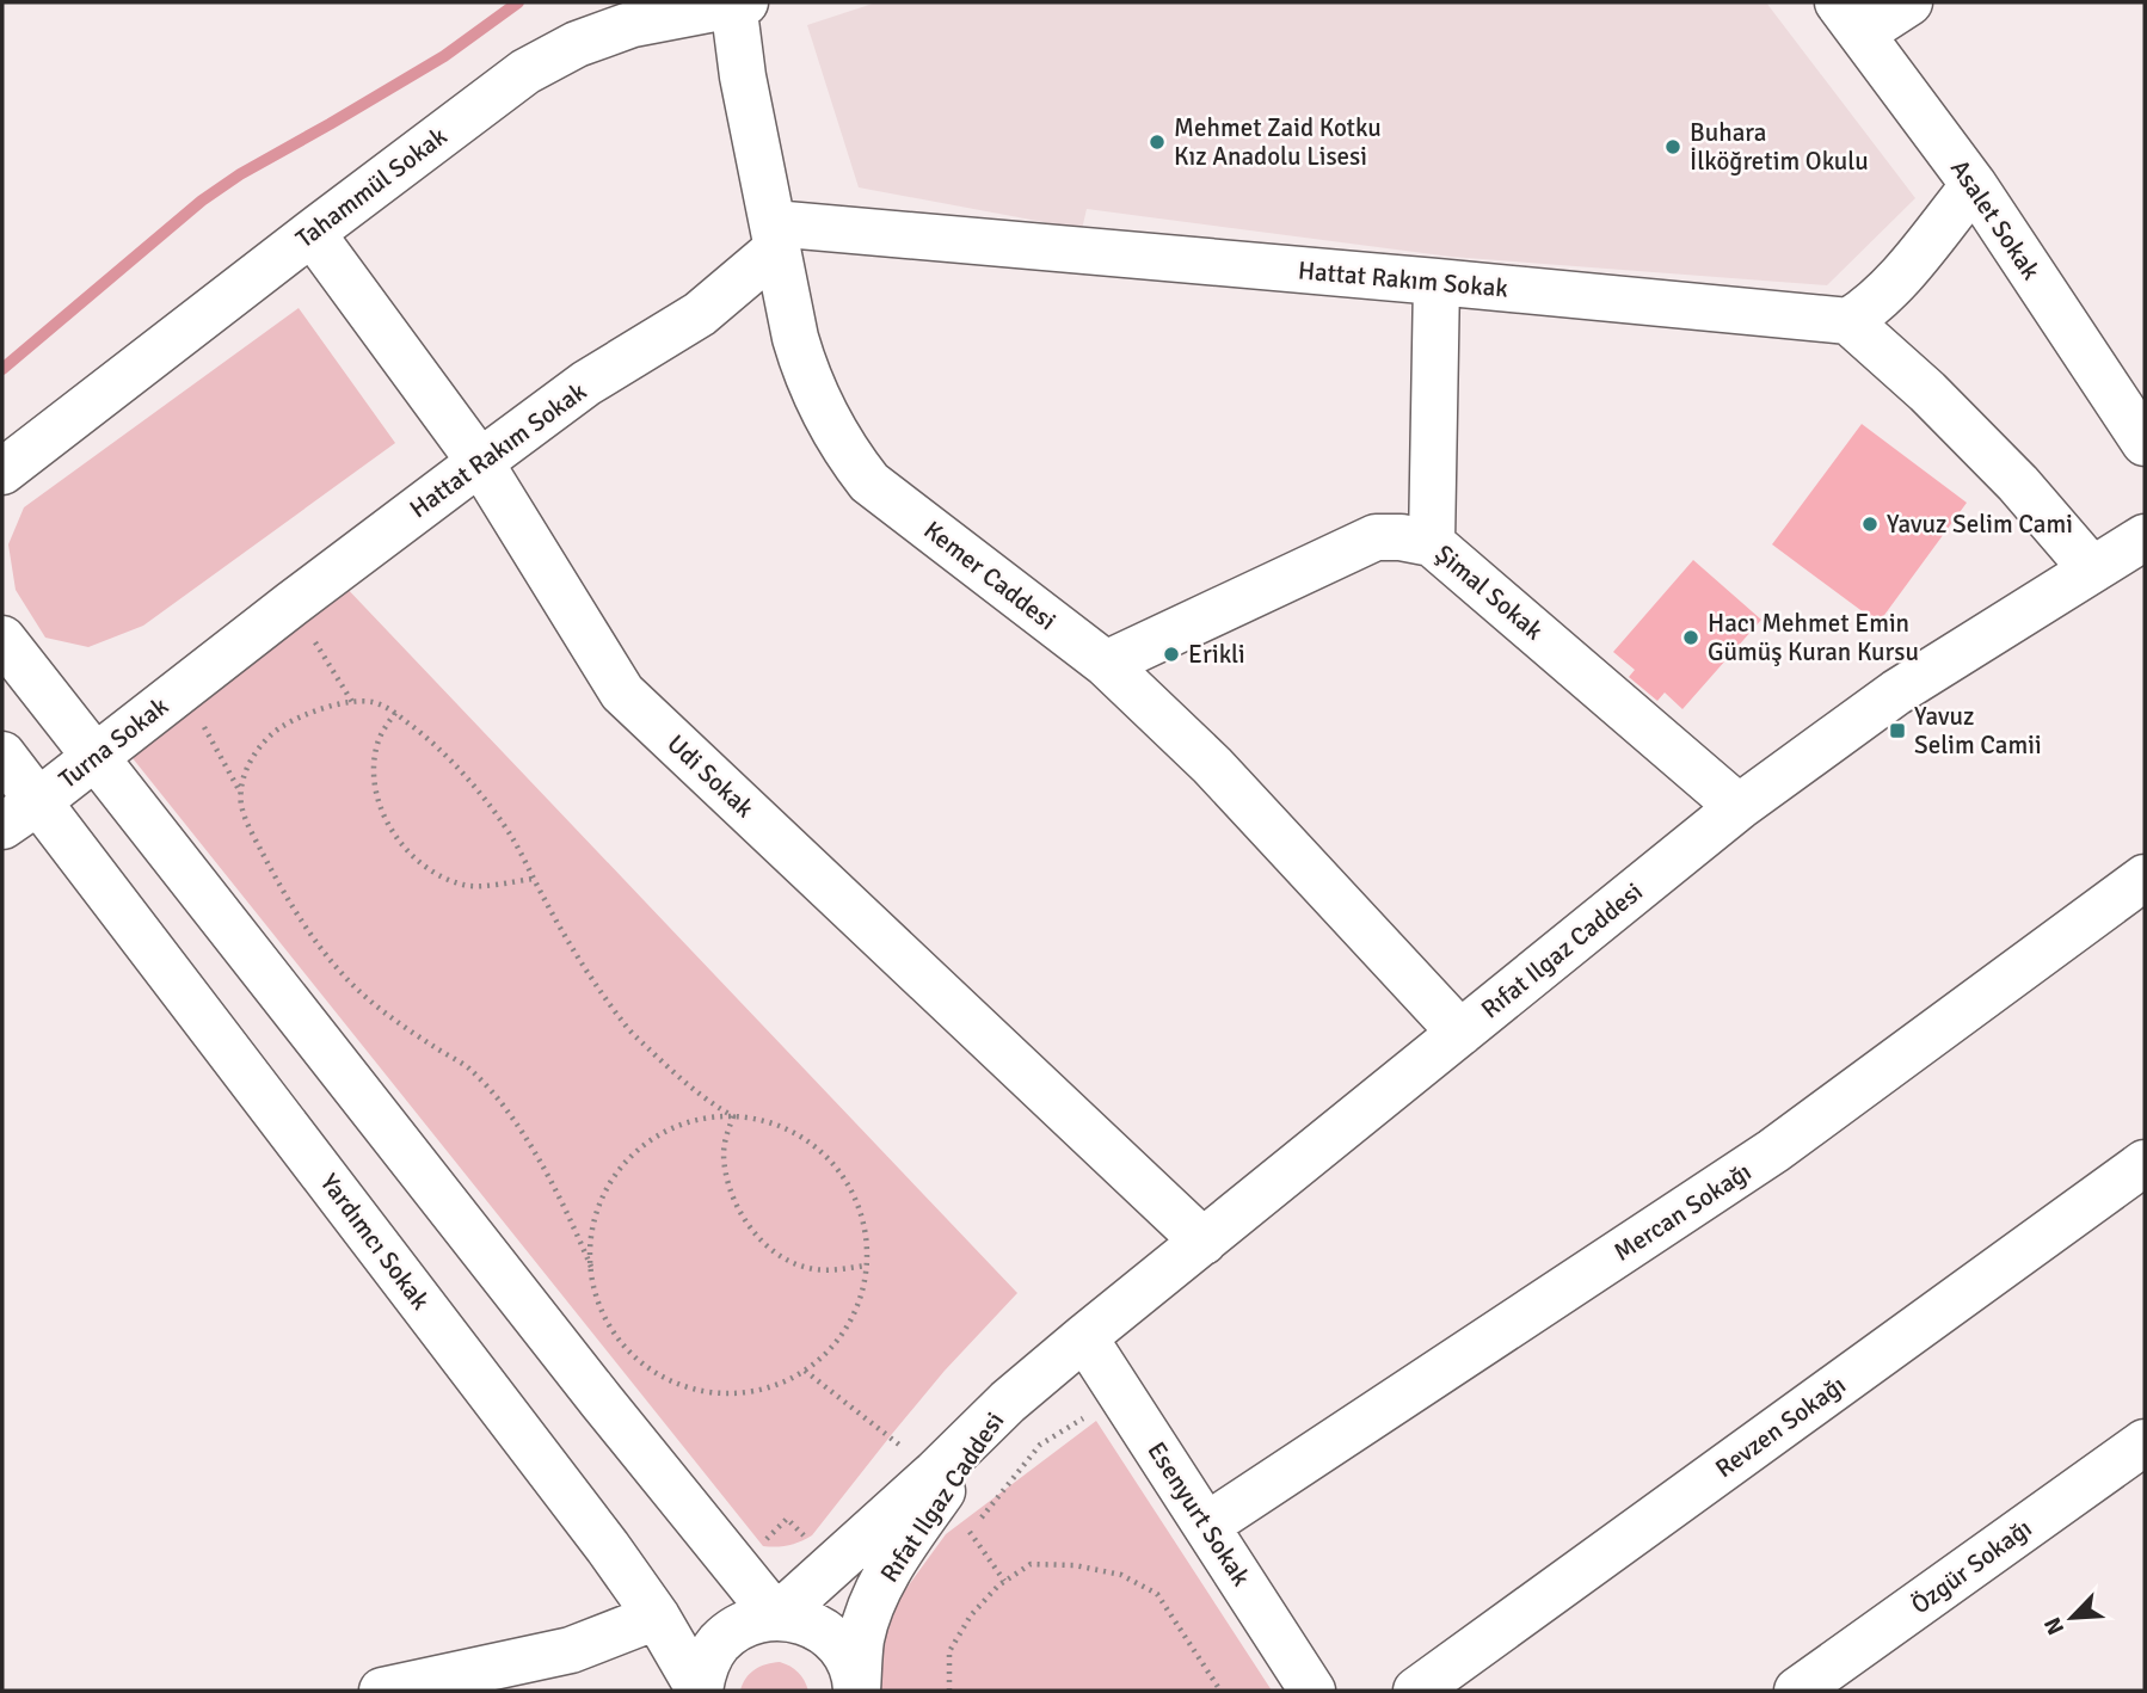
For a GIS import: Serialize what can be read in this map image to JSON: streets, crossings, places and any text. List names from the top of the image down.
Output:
{
  "streets": {
    "street": [
      "Tahammül Sokak",
      "Asalet Sokak",
      "Hattat Rakım Sokak",
      "Kemer Caddesi",
      "Şimal Sokak",
      "Turna Sokak",
      "Udi Sokak",
      "Rıfat Ilgaz Caddesi",
      "Mercan Sokağı",
      "Yardımcı Sokak",
      "Revzen Sokağı",
      "Esenyurt Sokak",
      "Özgür Sokağı"
    ]
  },
  "crossings": [
    ["Tahammül Sokak", "Kemer Caddesi"],
    ["Tahammül Sokak", "Udi Sokak"],
    ["Hattat Rakım Sokak", "Kemer Caddesi"],
    ["Hattat Rakım Sokak", "Turna Sokak"],
    ["Hattat Rakım Sokak", "Udi Sokak"],
    ["Kemer Caddesi", "Şimal Sokak"],
    ["Kemer Caddesi", "Rıfat Ilgaz Caddesi"],
    ["Şimal Sokak", "Rıfat Ilgaz Caddesi"],
    ["Turna Sokak", "Yardımcı Sokak"],
    ["Udi Sokak", "Rıfat Ilgaz Caddesi"],
    ["Rıfat Ilgaz Caddesi", "Yardımcı Sokak"],
    ["Rıfat Ilgaz Caddesi", "Esenyurt Sokak"],
    ["Mercan Sokağı", "Esenyurt Sokak"]
  ],
  "places": {
    "other": [
      "Mehmet Zaid Kotku Kız Anadolu Lisesi",
      "Buhara İlköğretim Okulu",
      "Yavuz Selim Cami",
      "Hacı Mehmet Emin Gümüş Kuran Kursu",
      "Erikli"
    ],
    "transit": ["Yavuz Selim Camii"]
  },
  "north": "bottom left"
}
